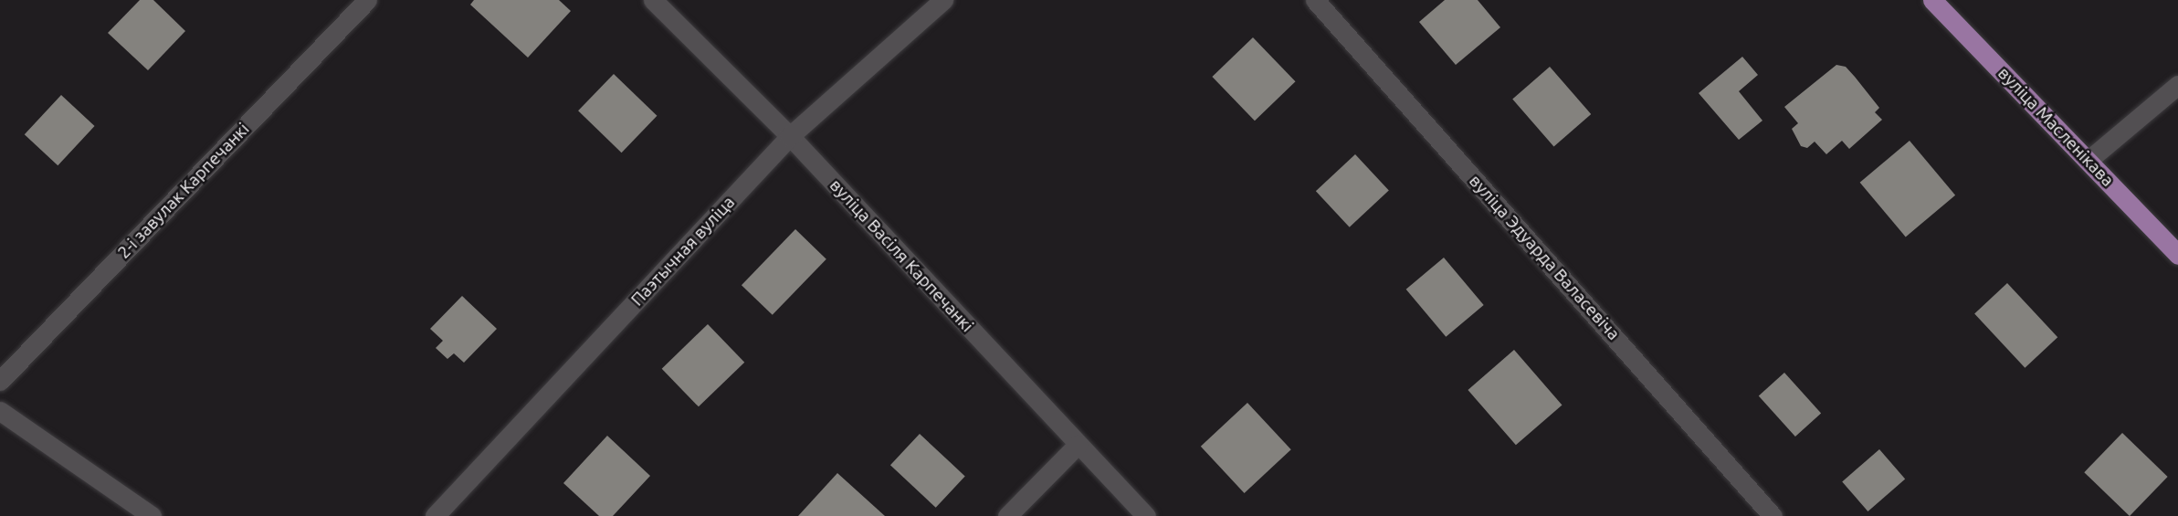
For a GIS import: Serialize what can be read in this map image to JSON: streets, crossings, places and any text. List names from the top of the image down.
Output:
{
  "streets": {
    "main road": ["вуліца Масленікава"],
    "street": [
      "2-і завулак Карпечанкі",
      "Паэтычная вуліца",
      "вуліца Васіля Карпечанкі",
      "вуліца Эдуарда Валасевіча"
    ]
  },
  "crossings": [
    ["Паэтычная вуліца", "вуліца Васіля Карпечанкі"]
  ]
}
